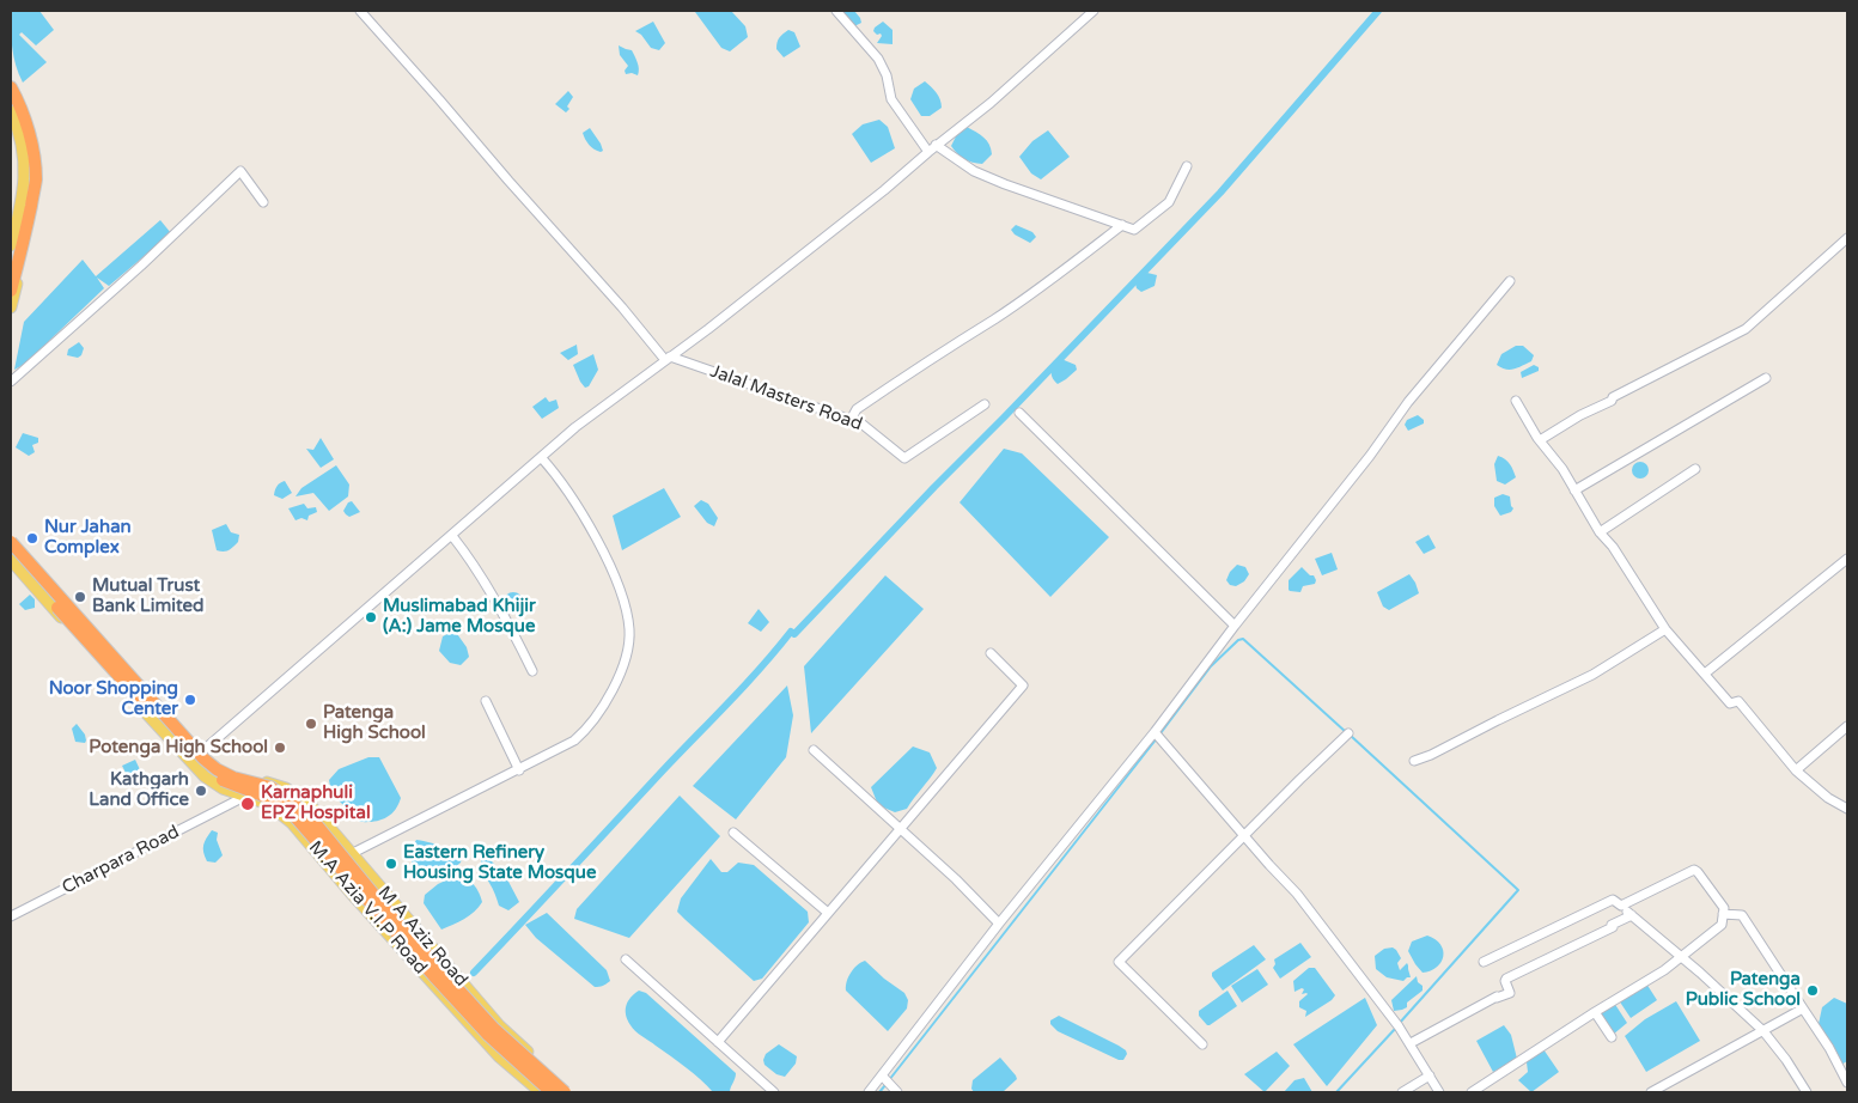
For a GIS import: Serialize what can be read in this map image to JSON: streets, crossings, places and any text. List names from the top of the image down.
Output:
{
  "streets": {
    "main road": ["M.A Azia V.I.P Road", "M A Aziz Road"],
    "street": ["Jalal Masters Road", "Charpara Road"]
  },
  "crossings": [
    ["Charpara Road", "M.A Azia V.I.P Road"],
    ["Charpara Road", "M A Aziz Road"]
  ],
  "places": [
    "Nur Jahan Complex",
    "Mutual Trust Bank Limited",
    "Muslimabad Khijir (A:) Jame Mosque",
    "Noor Shopping Center",
    "Patenga High School",
    "Potenga High School",
    "Kathgarh Land Office",
    "Karnaphuli EPZ Hospital",
    "Eastern Refinery Housing State Mosque",
    "Patenga Public School"
  ]
}
